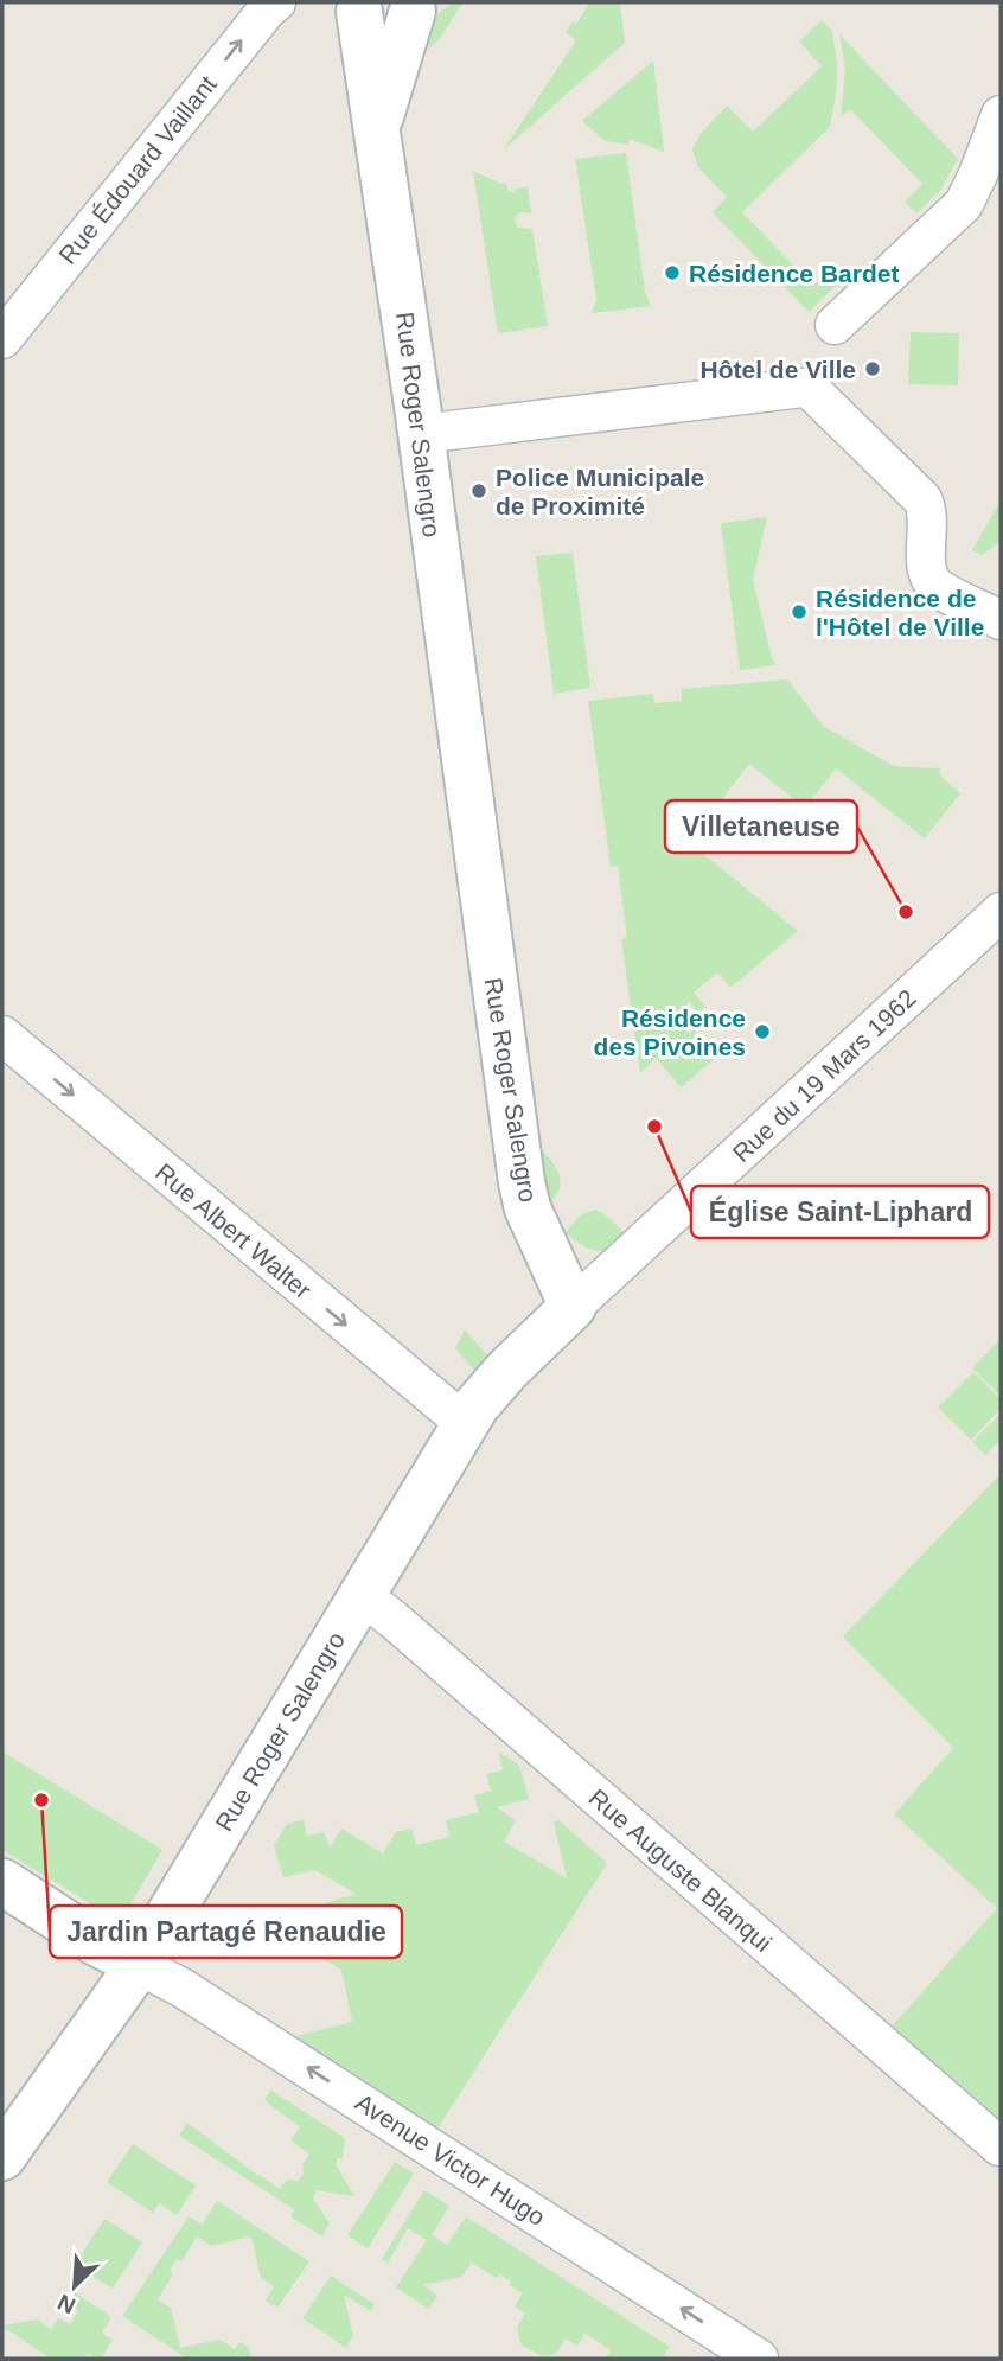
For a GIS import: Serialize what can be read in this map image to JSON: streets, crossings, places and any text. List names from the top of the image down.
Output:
{
  "streets": {
    "street": [
      "Rue Édouard Vaillant",
      "Rue Roger Salengro",
      "Rue du 19 Mars 1962",
      "Rue Albert Walter",
      "Rue Auguste Blanqui",
      "Avenue Victor Hugo"
    ]
  },
  "crossings": [
    ["Rue Roger Salengro", "Rue du 19 Mars 1962"],
    ["Rue Roger Salengro", "Rue Albert Walter"],
    ["Rue Roger Salengro", "Rue Auguste Blanqui"],
    ["Rue Roger Salengro", "Avenue Victor Hugo"]
  ],
  "one_way": ["Rue Édouard Vaillant", "Rue Albert Walter", "Avenue Victor Hugo"],
  "places": [
    "Résidence Bardet",
    "Hôtel de Ville",
    "Police Municipale de Proximité",
    "Résidence de l'Hôtel de Ville",
    "Villetaneuse",
    "Résidence des Pivoines",
    "Église Saint-Liphard",
    "Jardin Partagé Renaudie"
  ],
  "north": "bottom left"
}
